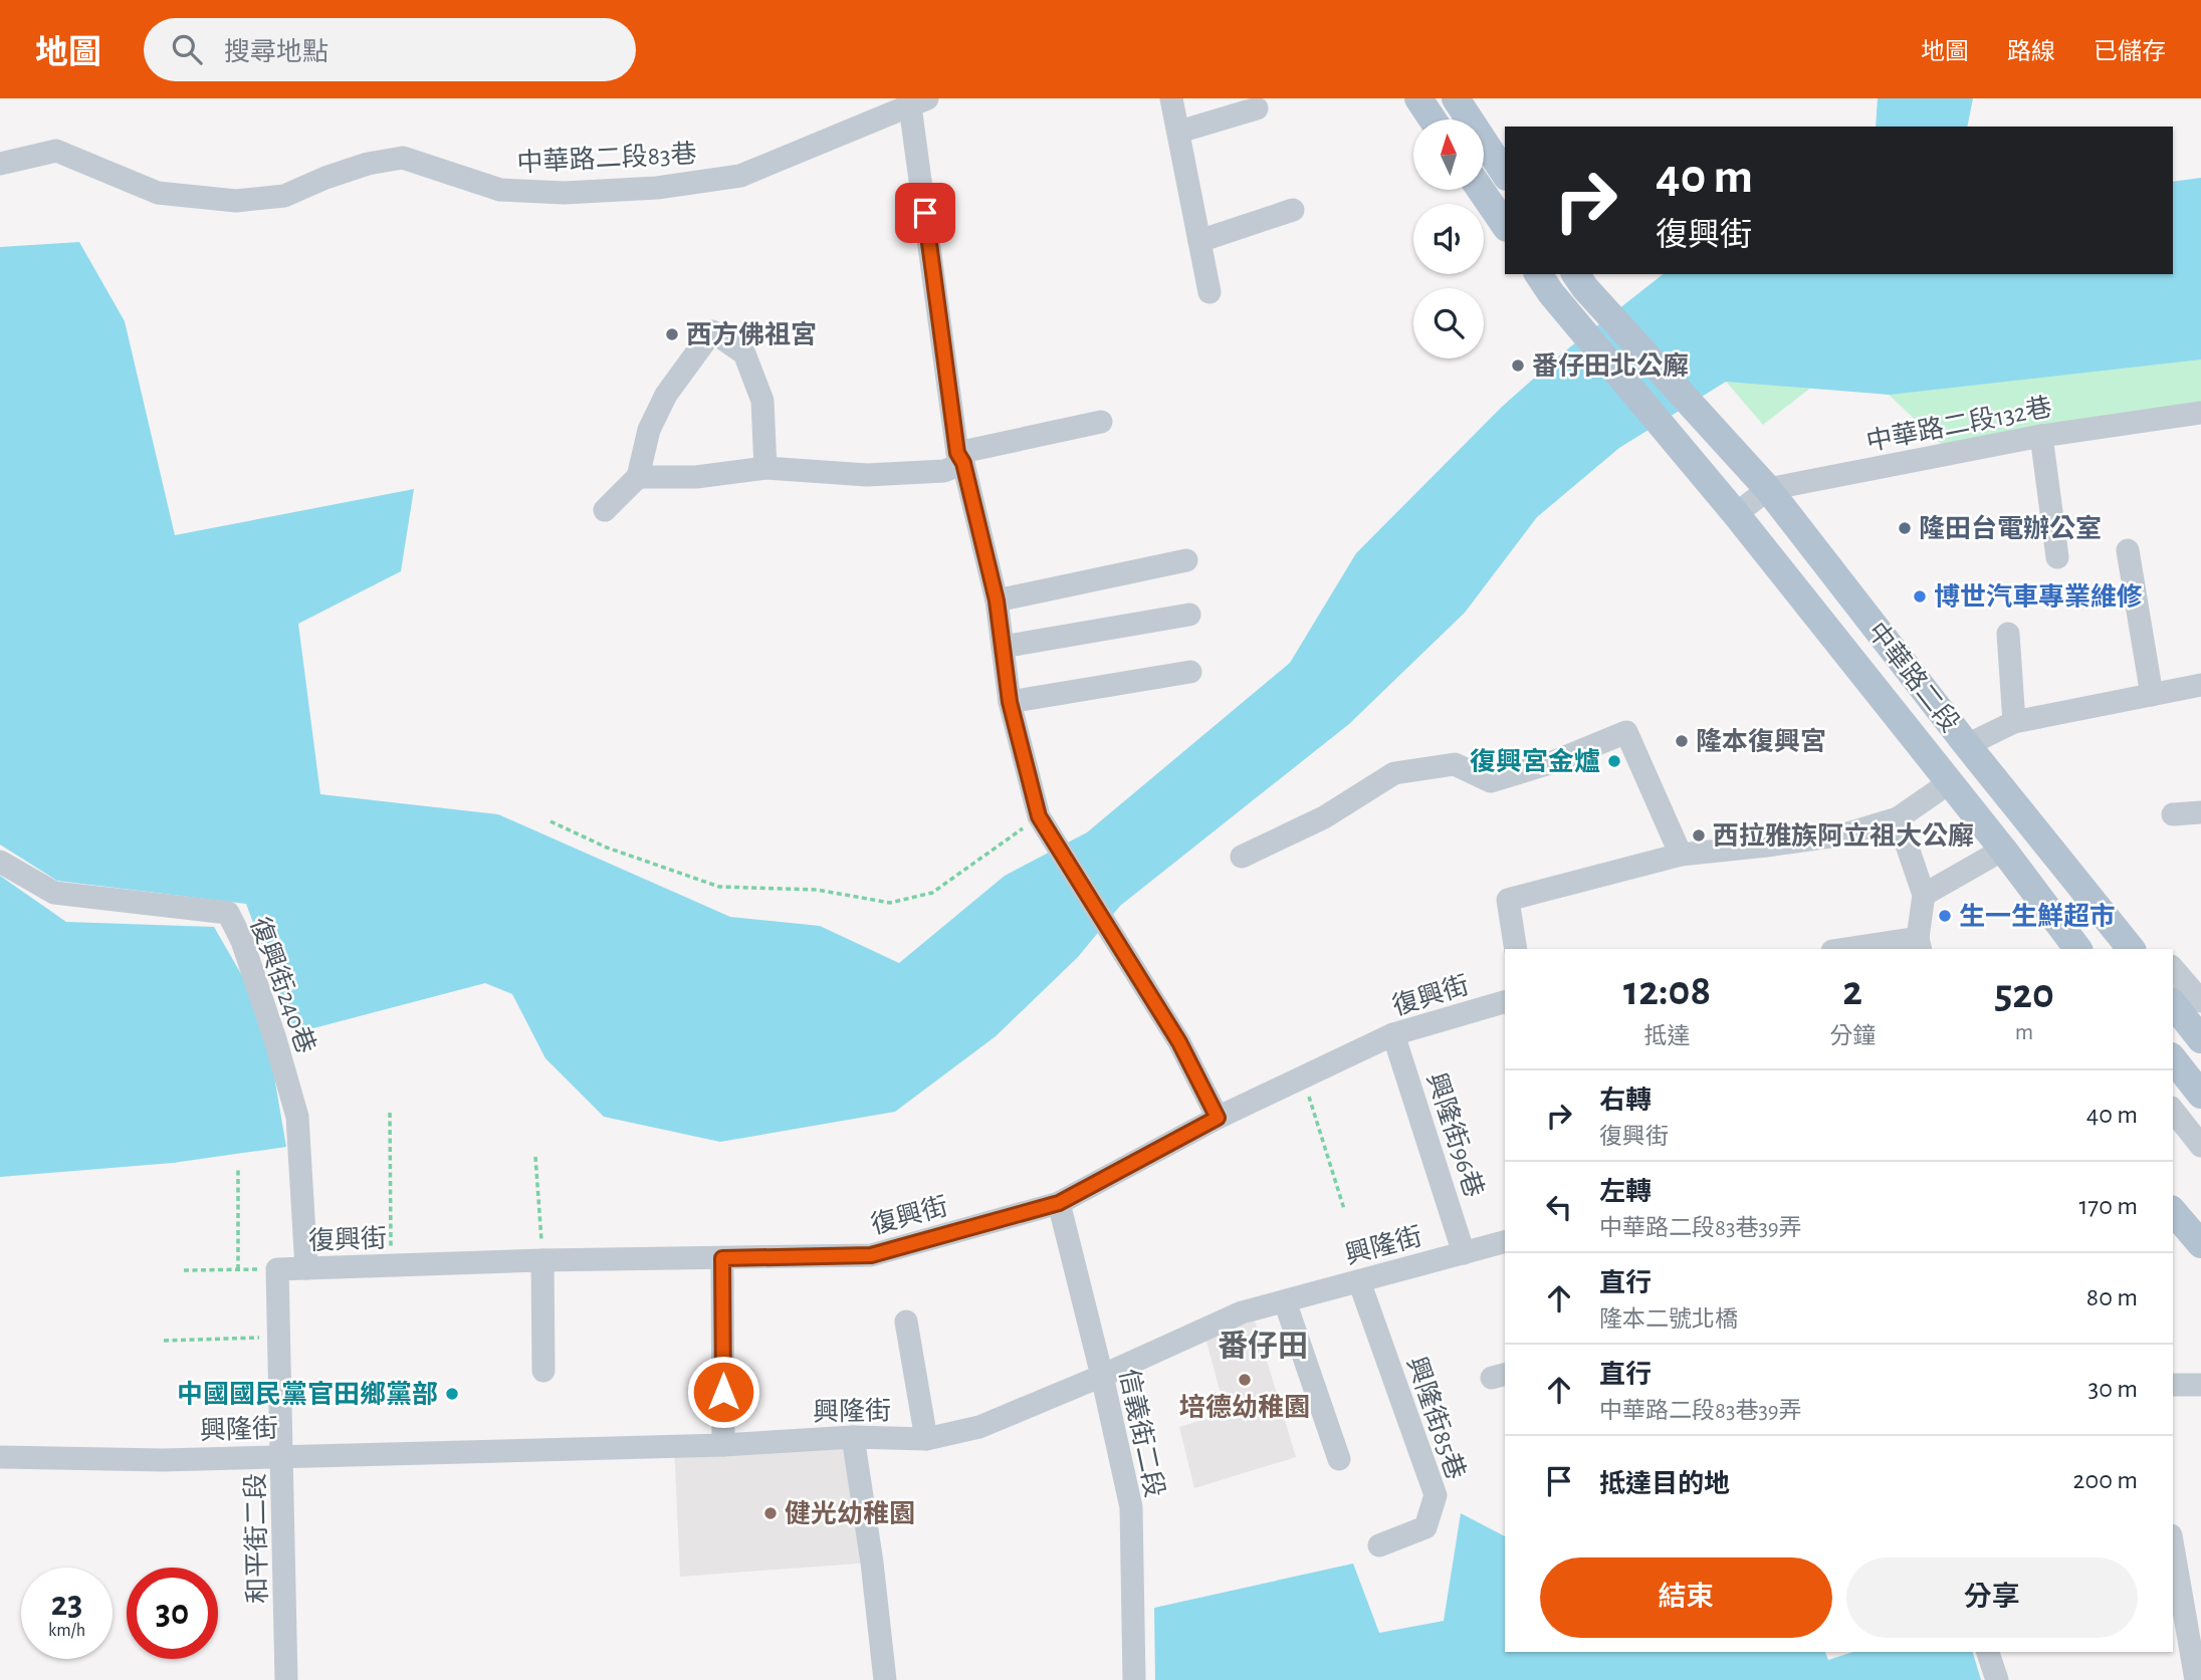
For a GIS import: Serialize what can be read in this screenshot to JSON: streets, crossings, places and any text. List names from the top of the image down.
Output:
{
  "streets": {
    "main road": ["中華路二段"],
    "street": [
      "中華路二段83巷",
      "中華路二段132巷",
      "復興街240巷",
      "復興街",
      "興隆街96巷",
      "興隆街",
      "興隆街85巷",
      "信義街二段",
      "和平街二段"
    ]
  },
  "crossings": [
    ["中華路二段132巷", "中華路二段"],
    ["復興街240巷", "復興街"],
    ["復興街", "興隆街96巷"],
    ["復興街", "信義街二段"],
    ["復興街", "和平街二段"],
    ["興隆街96巷", "興隆街"],
    ["興隆街", "興隆街85巷"],
    ["興隆街", "信義街二段"],
    ["興隆街", "和平街二段"]
  ],
  "districts": ["番仔田"],
  "places": [
    "西方佛祖宮",
    "番仔田北公廨",
    "隆田台電辦公室",
    "博世汽車專業維修",
    "隆本復興宮",
    "復興宮金爐",
    "西拉雅族阿立祖大公廨",
    "生一生鮮超市",
    "培德幼稚園",
    "中國國民黨官田鄉黨部",
    "健光幼稚園"
  ],
  "north": "top",
  "page": {
    "header": "地圖",
    "search": "搜尋地點",
    "nav": ["地圖", "路線", "已儲存"],
    "turn": ["40 m", "復興街"],
    "eta": [
      "12:08",
      "抵達",
      "2",
      "分鐘",
      "520",
      "m"
    ],
    "list": [
      {
        "name": "右轉",
        "note": "復興街",
        "value": "40 m"
      },
      {
        "name": "左轉",
        "note": "中華路二段83巷39弄",
        "value": "170 m"
      },
      {
        "name": "直行",
        "note": "隆本二號北橋",
        "value": "80 m"
      },
      {
        "name": "直行",
        "note": "中華路二段83巷39弄",
        "value": "30 m"
      },
      {
        "name": "抵達目的地",
        "value": "200 m"
      }
    ],
    "buttons": ["結束", "分享"],
    "speed": "23 km/h",
    "limit": "30"
  }
}
